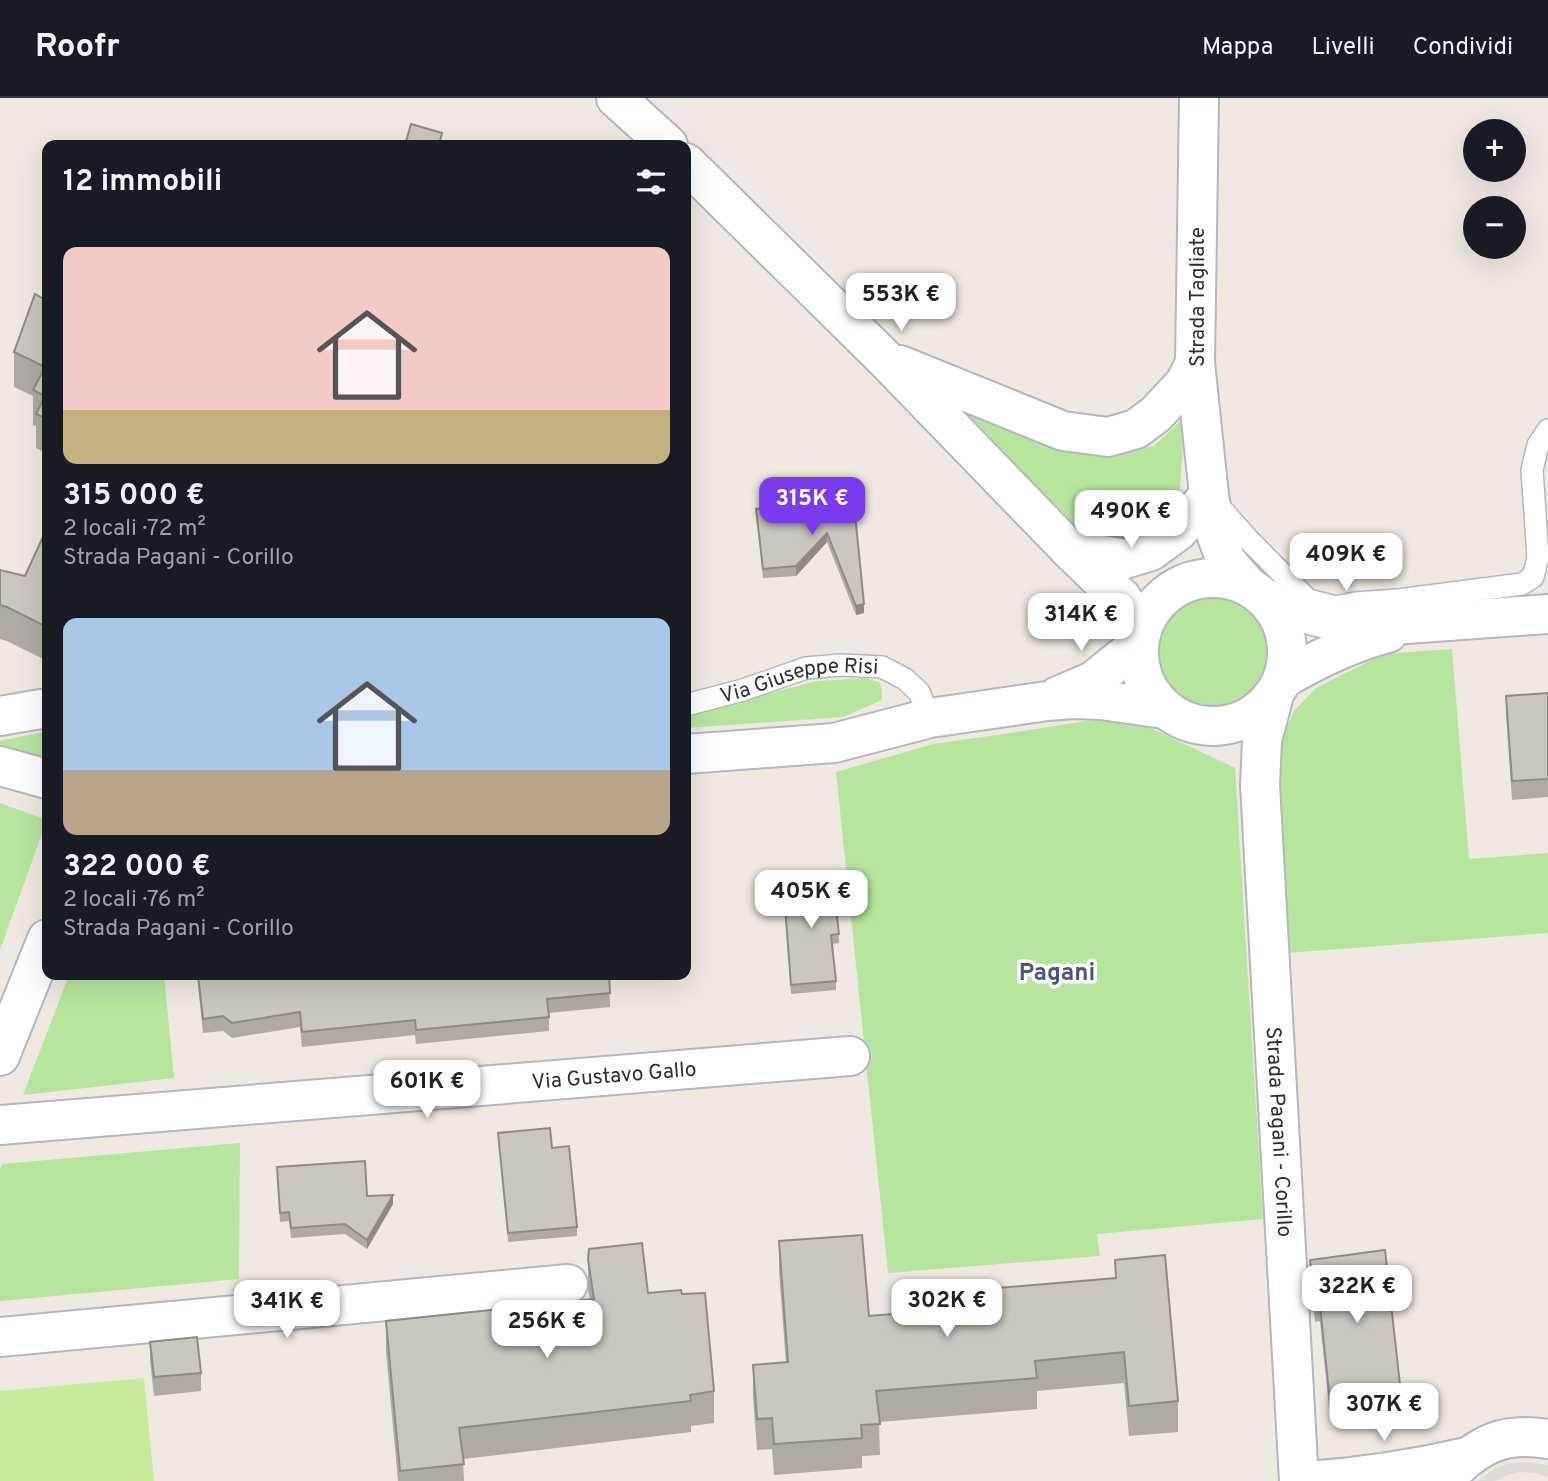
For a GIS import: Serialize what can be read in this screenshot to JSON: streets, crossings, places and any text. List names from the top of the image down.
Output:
{
  "streets": {
    "street": ["Strada Tagliate", "Via Gustavo Gallo", "Strada Pagani - Corillo"],
    "lane": ["Via Giuseppe Risi"]
  },
  "crossings": [
    ["Strada Tagliate", "Strada Pagani - Corillo"]
  ],
  "districts": ["Pagani"],
  "page": {
    "header": "Roofr",
    "nav": ["Mappa", "Livelli", "Condividi"],
    "map_buttons": ["+", "−"],
    "heading": "12 immobili",
    "list": [
      {
        "name": "315 000 €",
        "note": "2 locali · 72 m² · Strada Pagani - Corillo"
      },
      {
        "name": "322 000 €",
        "note": "2 locali · 76 m² · Strada Pagani - Corillo"
      }
    ],
    "price": [
      "553K €",
      "315K €",
      "490K €",
      "409K €",
      "314K €",
      "405K €",
      "601K €",
      "322K €",
      "302K €",
      "341K €",
      "256K €",
      "307K €"
    ]
  }
}
